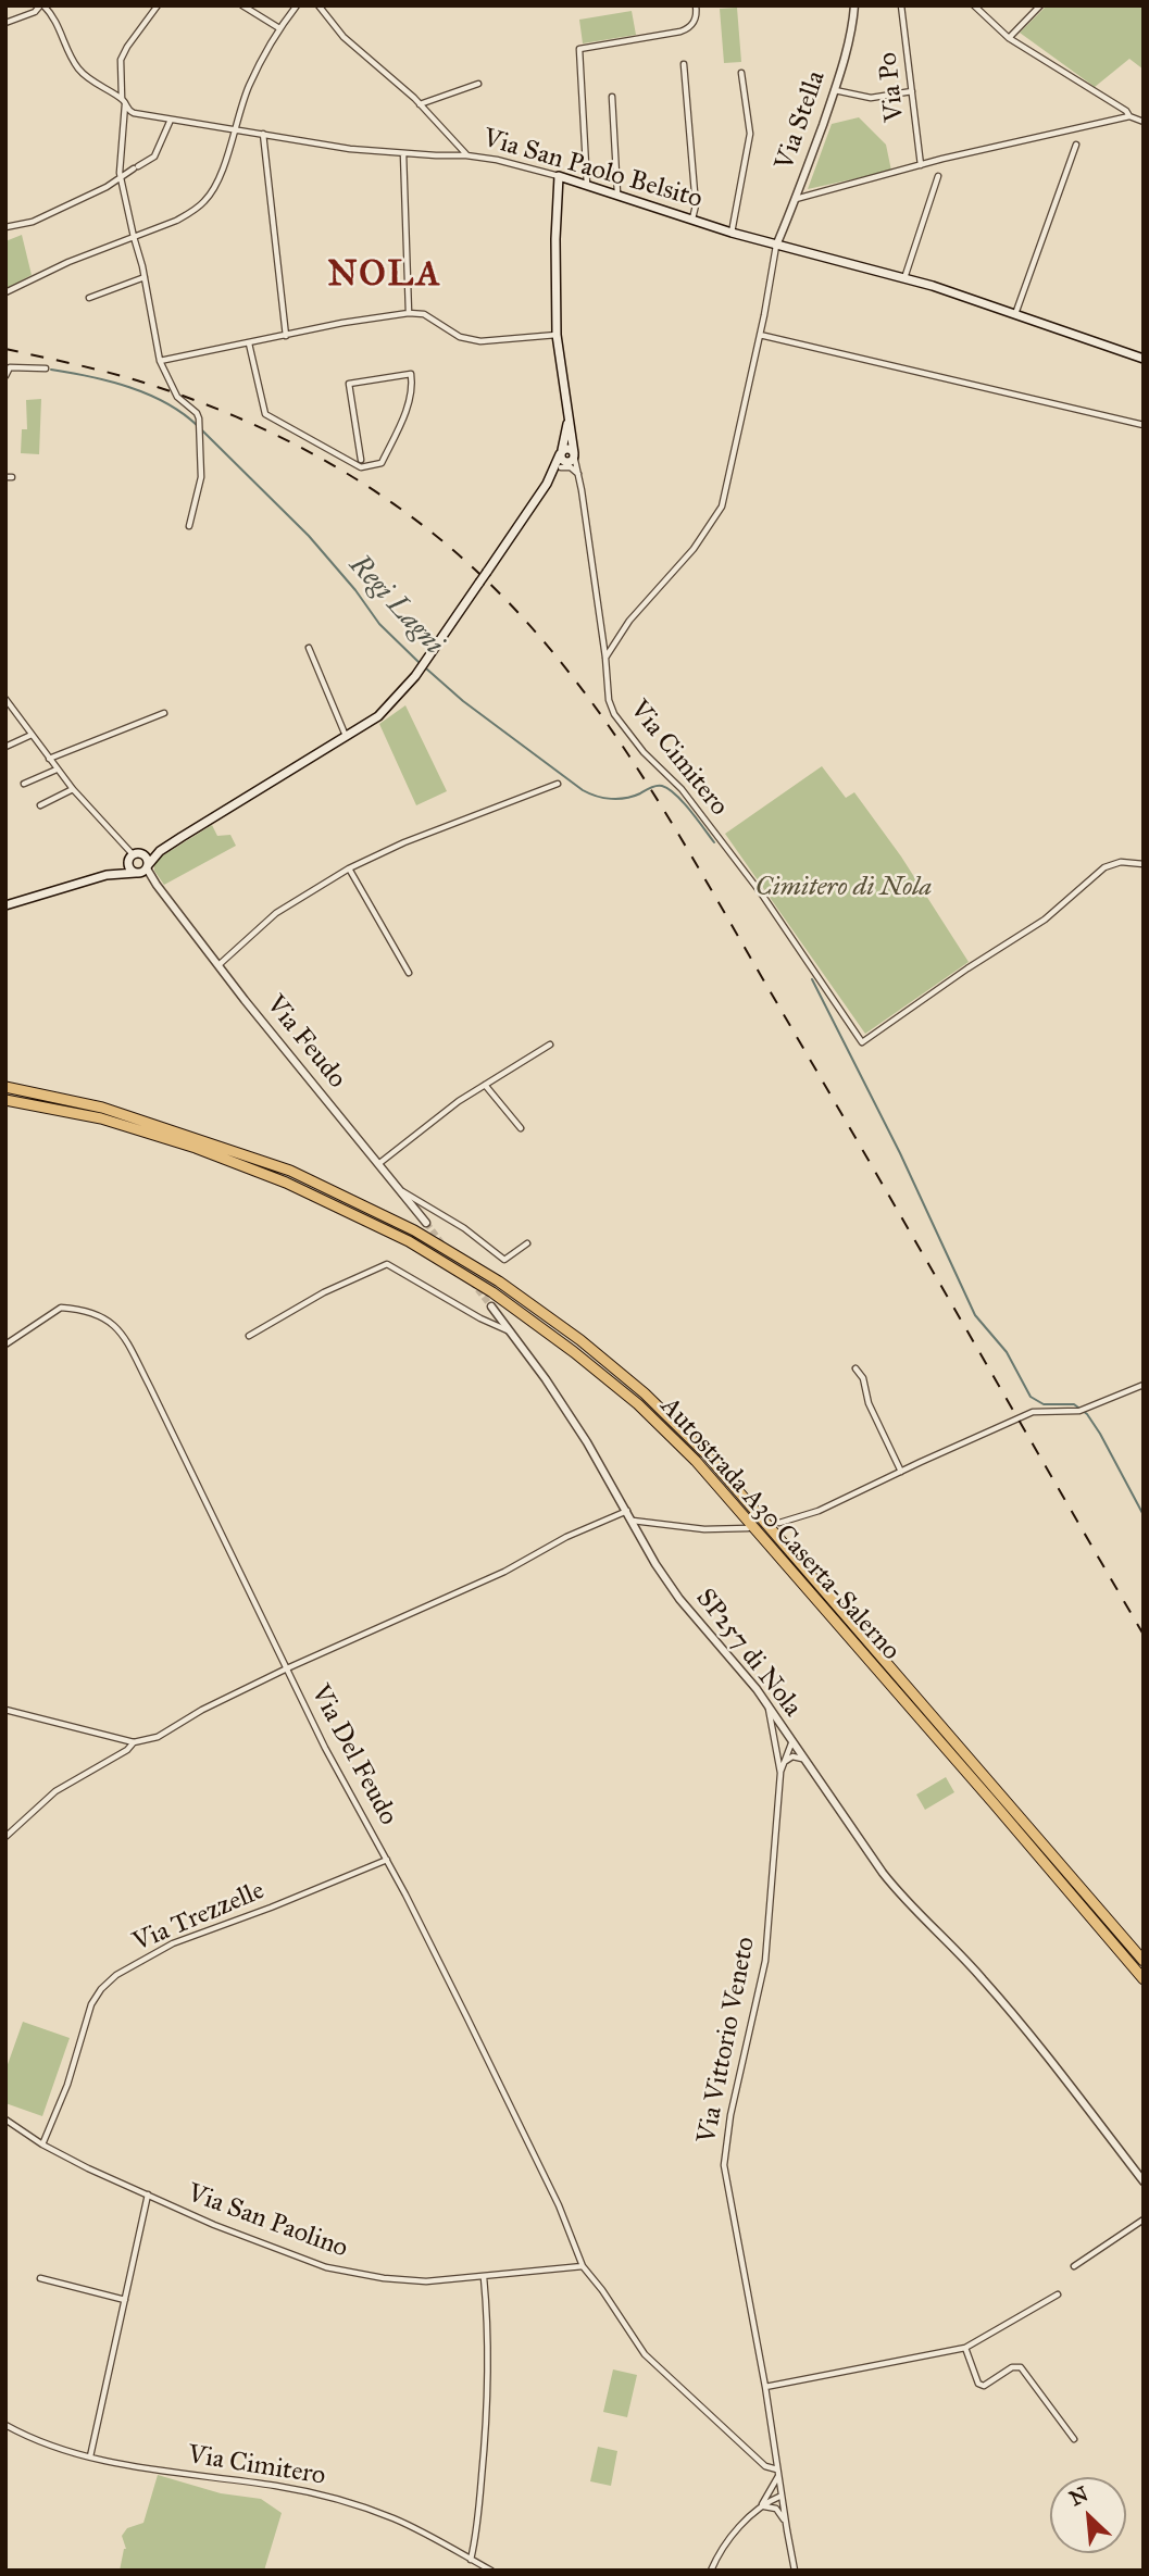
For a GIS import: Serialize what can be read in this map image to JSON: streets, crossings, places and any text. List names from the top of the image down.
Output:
{
  "streets": {
    "highway": ["Autostrada A30 Caserta-Salerno"],
    "main road": ["Via San Paolo Belsito"],
    "street": [
      "Via Po",
      "Via Stella",
      "Via Cimitero",
      "Via Feudo",
      "SP257 di Nola",
      "Via Del Feudo",
      "Via Trezzelle",
      "Via Vittorio Veneto",
      "Via San Paolino"
    ]
  },
  "crossings": [
    ["Via Stella", "Via San Paolo Belsito"],
    ["SP257 di Nola", "Via Vittorio Veneto"],
    ["Via Del Feudo", "Via Trezzelle"],
    ["Via Trezzelle", "Via San Paolino"]
  ],
  "districts": ["NOLA"],
  "water": ["Regi Lagni"],
  "parks": ["Cimitero di Nola"],
  "north": "top left"
}
